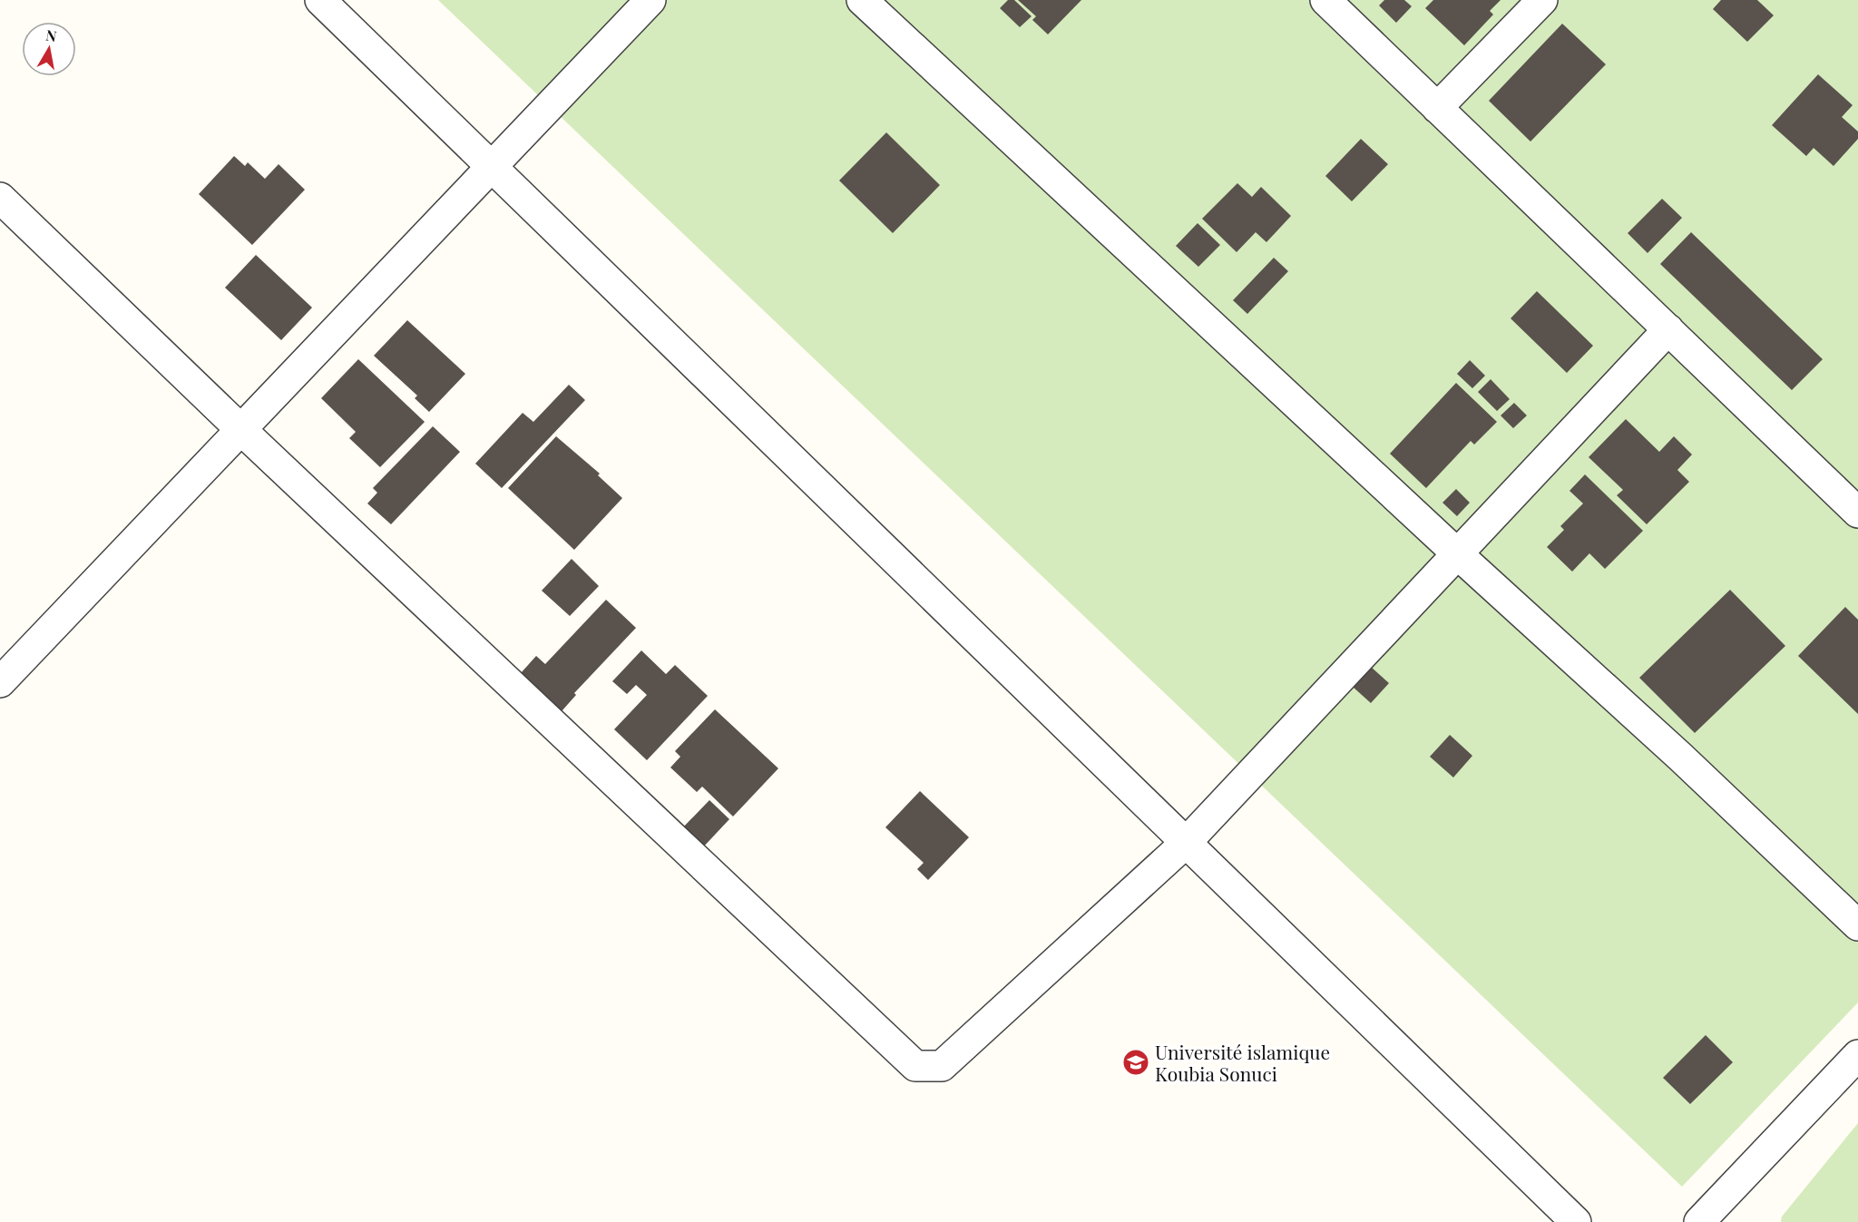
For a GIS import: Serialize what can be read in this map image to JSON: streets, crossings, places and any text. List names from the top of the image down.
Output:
{
  "places": {
    "school or university": ["Université islamique Koubia Sonuci"]
  },
  "north": "top"
}
